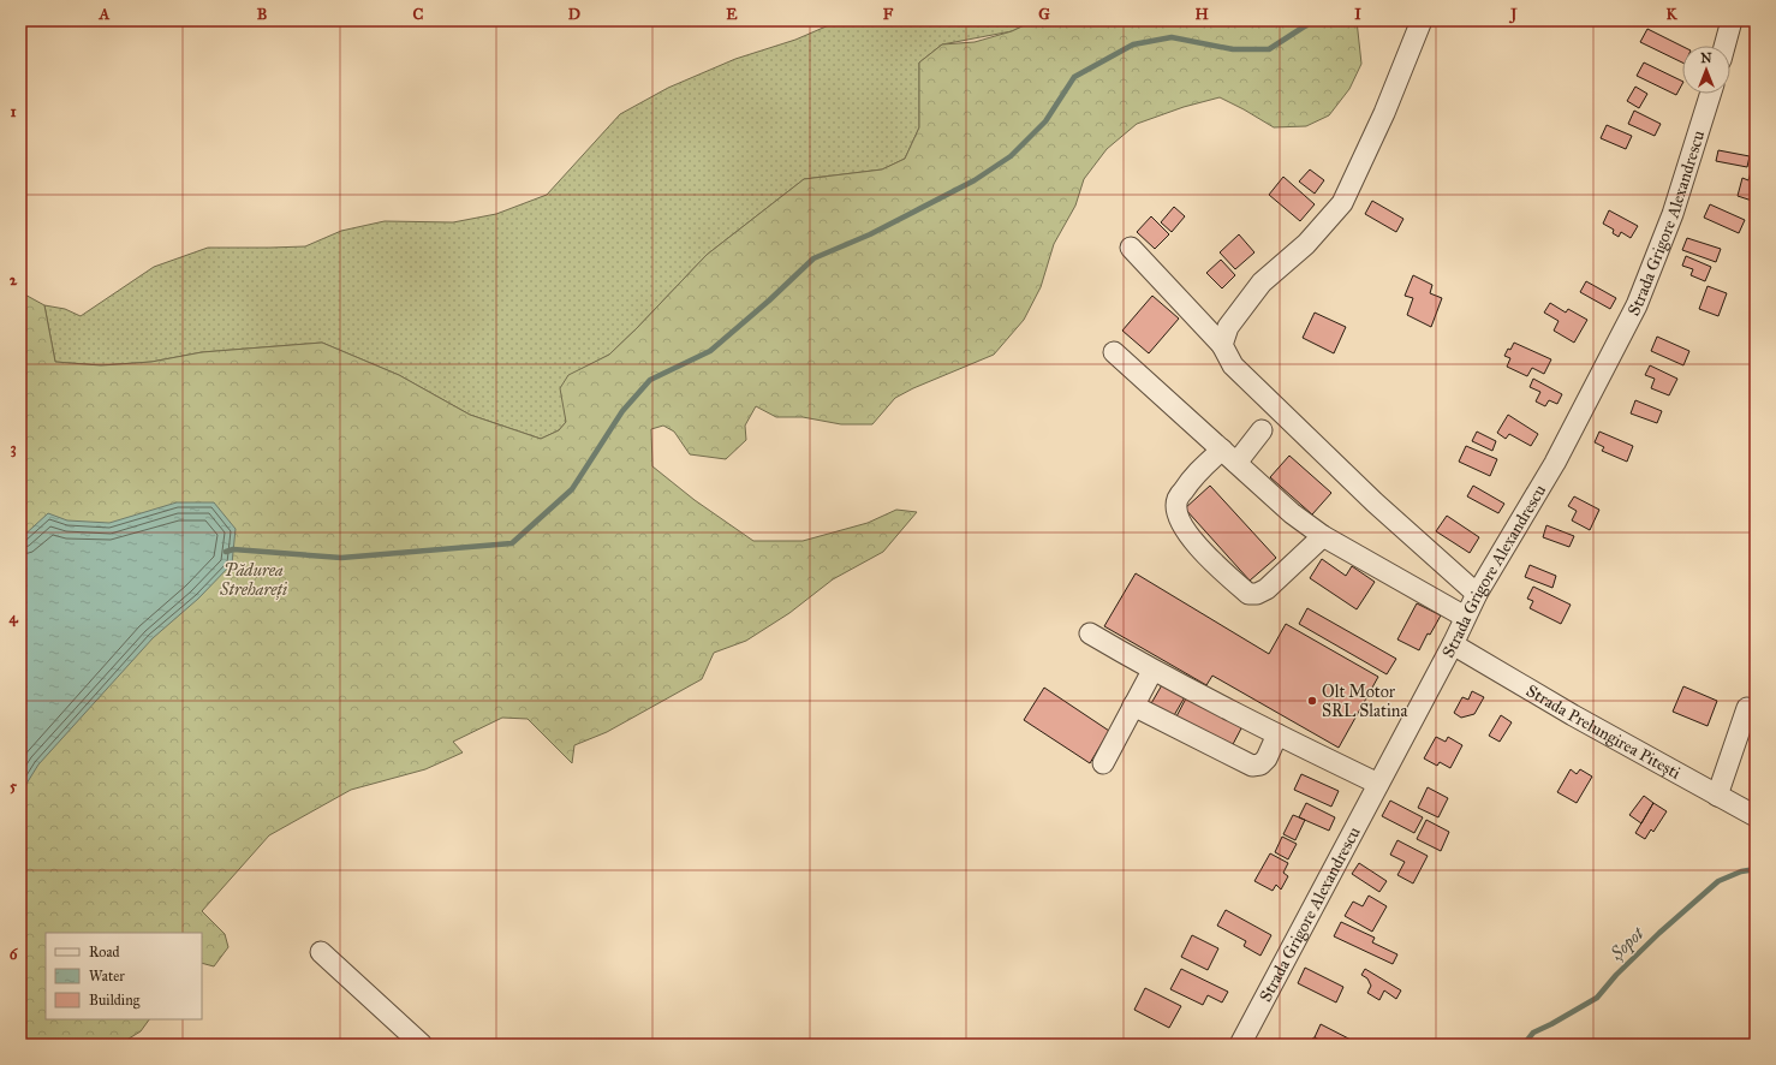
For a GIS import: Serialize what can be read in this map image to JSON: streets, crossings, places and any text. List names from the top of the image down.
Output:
{
  "streets": {
    "street": ["Strada Grigore Alexandrescu", "Strada Prelungirea Pitești"]
  },
  "crossings": [
    ["Strada Grigore Alexandrescu", "Strada Prelungirea Pitești"]
  ],
  "water": ["Șopot"],
  "parks": ["Pădurea Strehareți"],
  "places": ["Olt Motor SRL Slatina"],
  "legend": ["Road", "Water", "Building"],
  "north": "top",
  "grid": {
    "columns": [
      "A",
      "B",
      "C",
      "D",
      "E",
      "F",
      "G",
      "H",
      "I",
      "J",
      "K"
    ],
    "rows": [
      "1",
      "2",
      "3",
      "4",
      "5",
      "6"
    ]
  }
}
